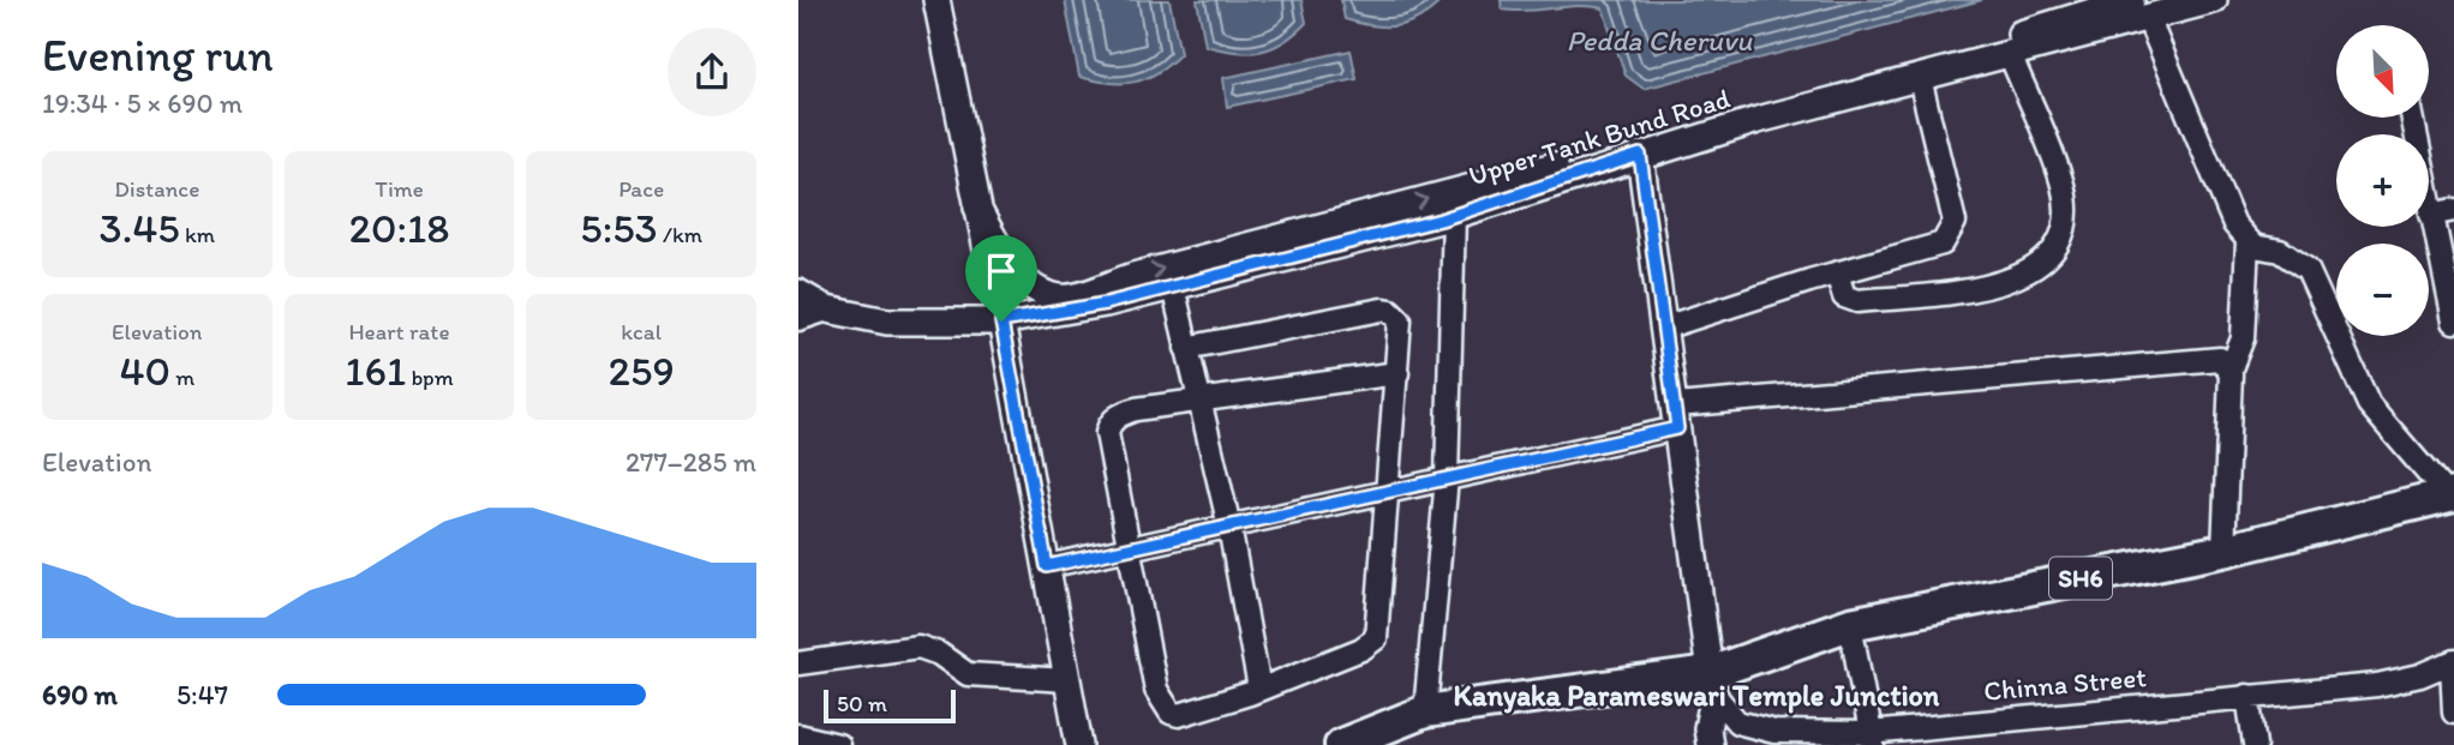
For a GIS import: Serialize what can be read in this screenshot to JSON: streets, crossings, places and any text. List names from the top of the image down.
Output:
{
  "streets": {
    "main road": ["SH6"],
    "street": ["Upper Tank Bund Road", "Chinna Street"]
  },
  "crossings": [
    ["SH6", "Chinna Street"]
  ],
  "districts": ["Kanyaka Parameswari Temple Junction"],
  "water": ["Pedda Cheruvu"],
  "scale_bar": "50 m",
  "north": "bottom right",
  "page": {
    "heading": ["Evening run", "19:34 · 5 × 690 m"],
    "map_buttons": ["+", "−"],
    "stats": [
      ["Distance", "3.45 km"],
      ["Time", "20:18"],
      ["Pace", "5:53 /km"],
      ["Elevation", "40 m"],
      ["Heart rate", "161 bpm"],
      ["kcal", "259"]
    ],
    "chart": ["Elevation", "277–285 m"],
    "list": [
      {
        "name": "690 m",
        "note": "5:47"
      }
    ],
    "scale": "50 m"
  }
}
